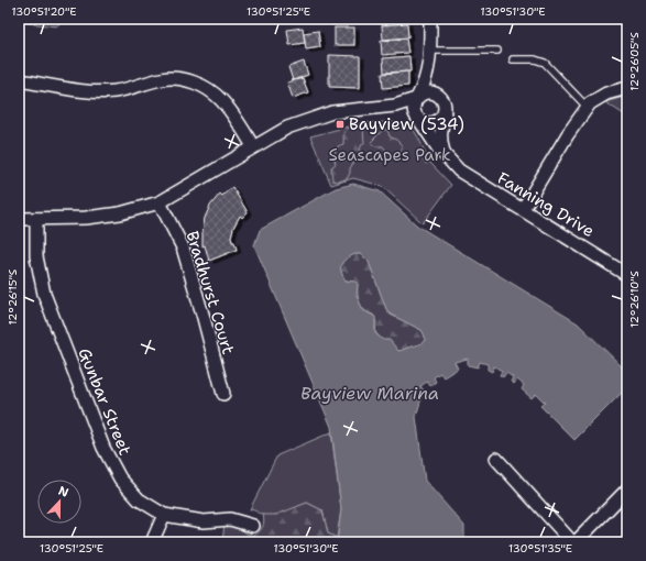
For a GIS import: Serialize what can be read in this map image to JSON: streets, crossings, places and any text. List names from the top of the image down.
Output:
{
  "streets": {
    "street": ["Fanning Drive", "Bradhurst Court", "Gunbar Street"]
  },
  "water": ["Bayview Marina"],
  "parks": ["Seascapes Park"],
  "places": {
    "transit": ["Bayview (534)"]
  },
  "north": "top",
  "coordinates": [
    "130°51'20\"E",
    "130°51'25\"E",
    "130°51'30\"E",
    "12°26'05\"S",
    "12°26'15\"S",
    "12°26'10\"S",
    "130°51'35\"E"
  ]
}
